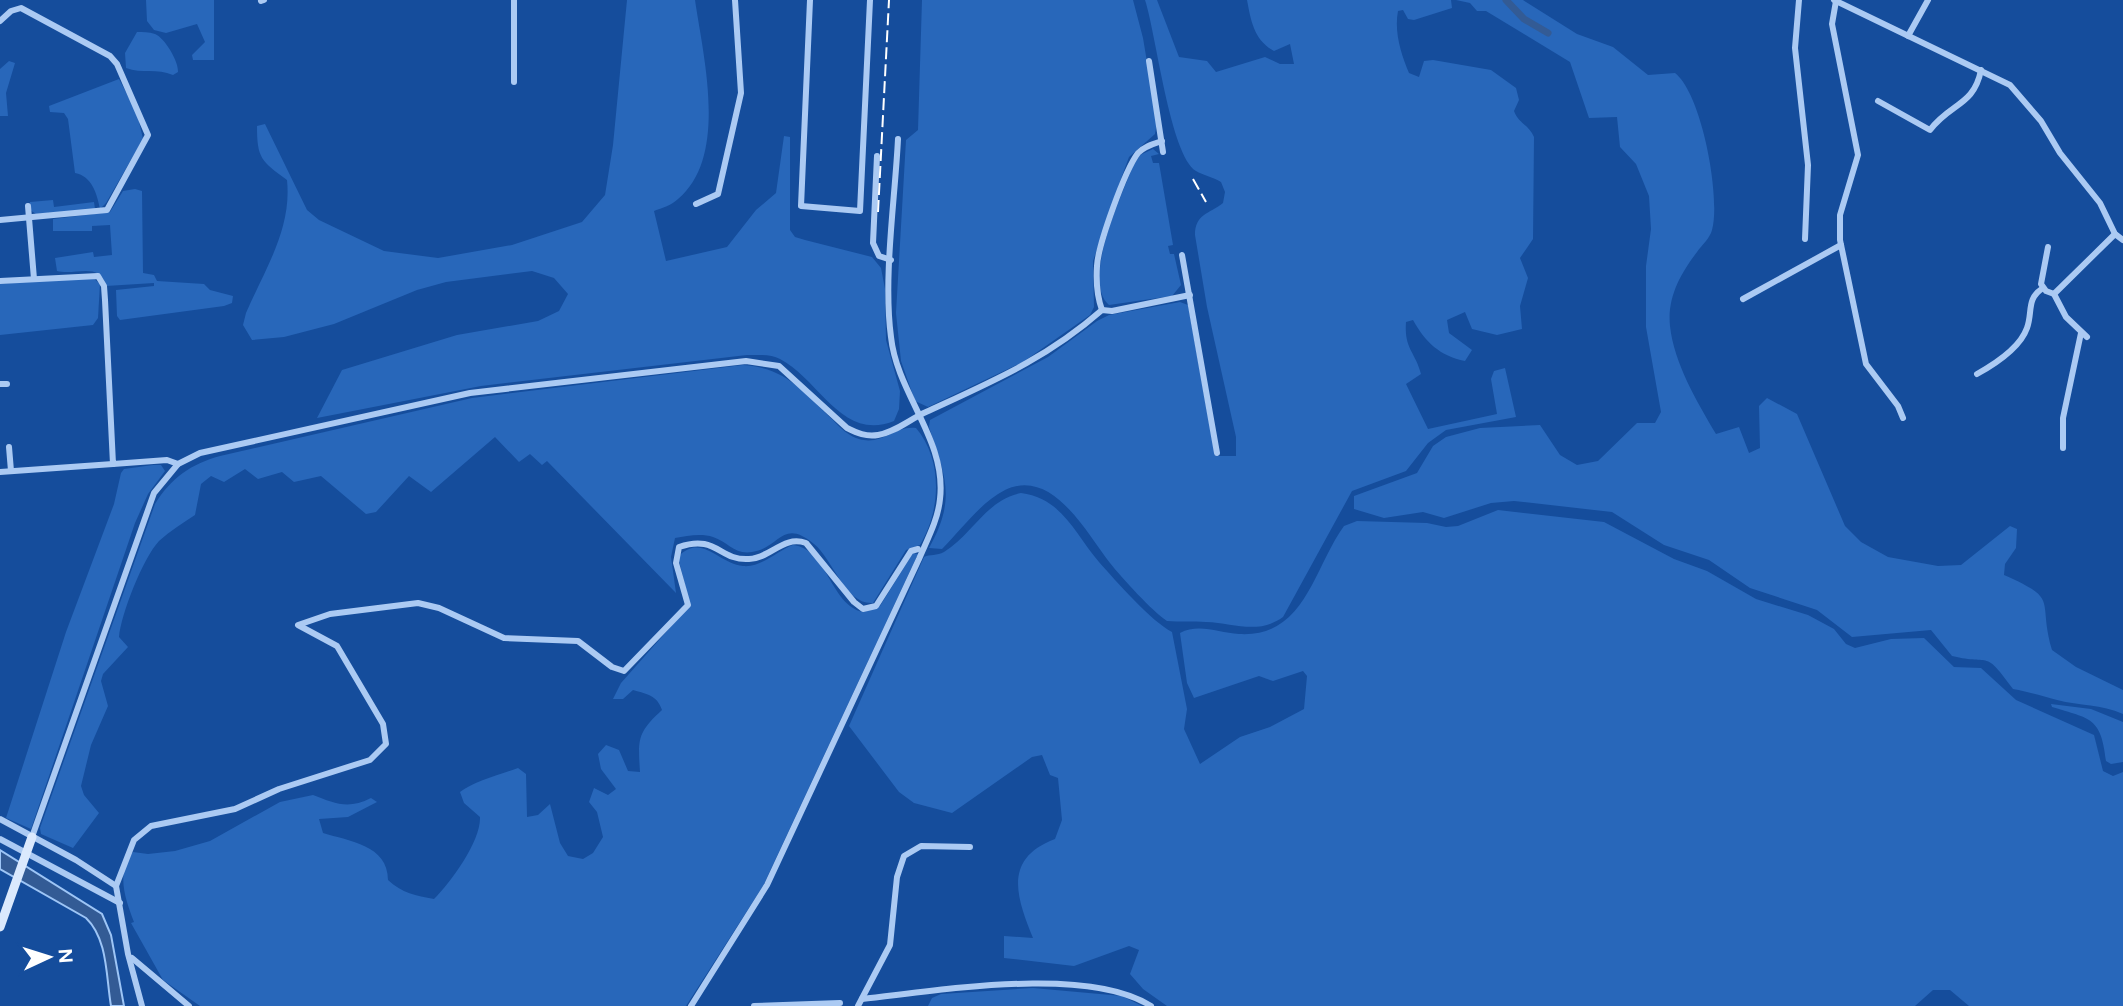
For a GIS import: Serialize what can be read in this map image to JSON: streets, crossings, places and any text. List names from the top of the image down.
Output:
{
  "north": "right"
}
